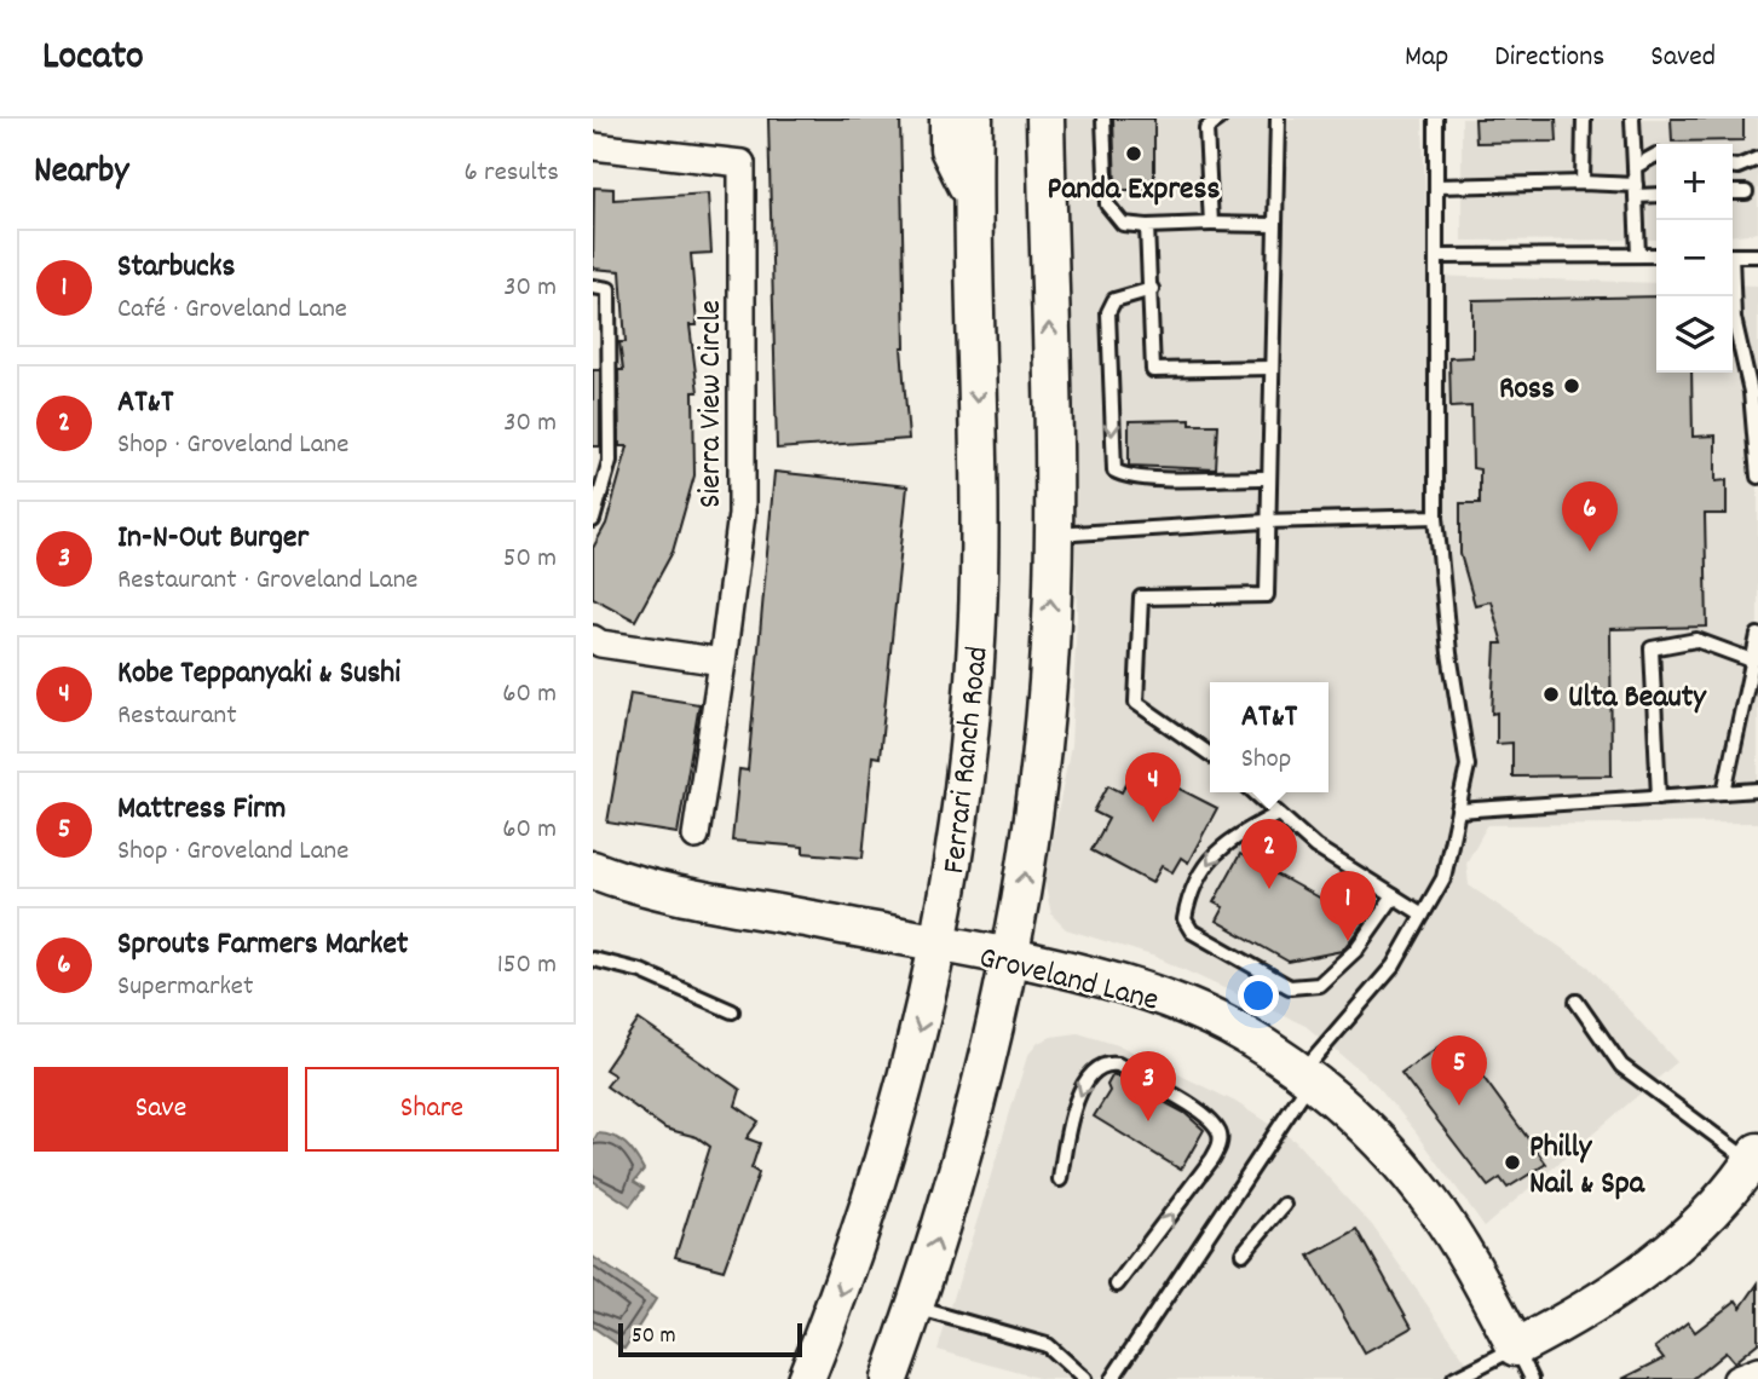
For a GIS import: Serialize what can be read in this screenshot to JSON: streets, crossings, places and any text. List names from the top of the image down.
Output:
{
  "streets": {
    "main road": ["Ferrari Ranch Road", "Groveland Lane"],
    "street": ["Sierra View Circle"]
  },
  "crossings": [
    ["Ferrari Ranch Road", "Groveland Lane"]
  ],
  "places": [
    "Panda Express",
    "Ross",
    "Ulta Beauty",
    "Philly Nail & Spa"
  ],
  "scale_bar": "50 m",
  "page": {
    "header": "Locato",
    "nav": ["Map", "Directions", "Saved"],
    "heading": ["Nearby", "6 results"],
    "map_buttons": ["+", "−"],
    "list": [
      {
        "mark": "1",
        "name": "Starbucks",
        "note": "Café · Groveland Lane",
        "value": "30 m"
      },
      {
        "mark": "2",
        "name": "AT&T",
        "note": "Shop · Groveland Lane",
        "value": "30 m"
      },
      {
        "mark": "3",
        "name": "In-N-Out Burger",
        "note": "Restaurant · Groveland Lane",
        "value": "50 m"
      },
      {
        "mark": "4",
        "name": "Kobe Teppanyaki & Sushi",
        "note": "Restaurant",
        "value": "60 m"
      },
      {
        "mark": "5",
        "name": "Mattress Firm",
        "note": "Shop · Groveland Lane",
        "value": "60 m"
      },
      {
        "mark": "6",
        "name": "Sprouts Farmers Market",
        "note": "Supermarket",
        "value": "150 m"
      }
    ],
    "pins": [
      "6",
      "4",
      "2",
      "1",
      "5",
      "3"
    ],
    "popup": ["AT&T", "Shop"],
    "buttons": ["Save", "Share"],
    "scale": "50 m"
  }
}
